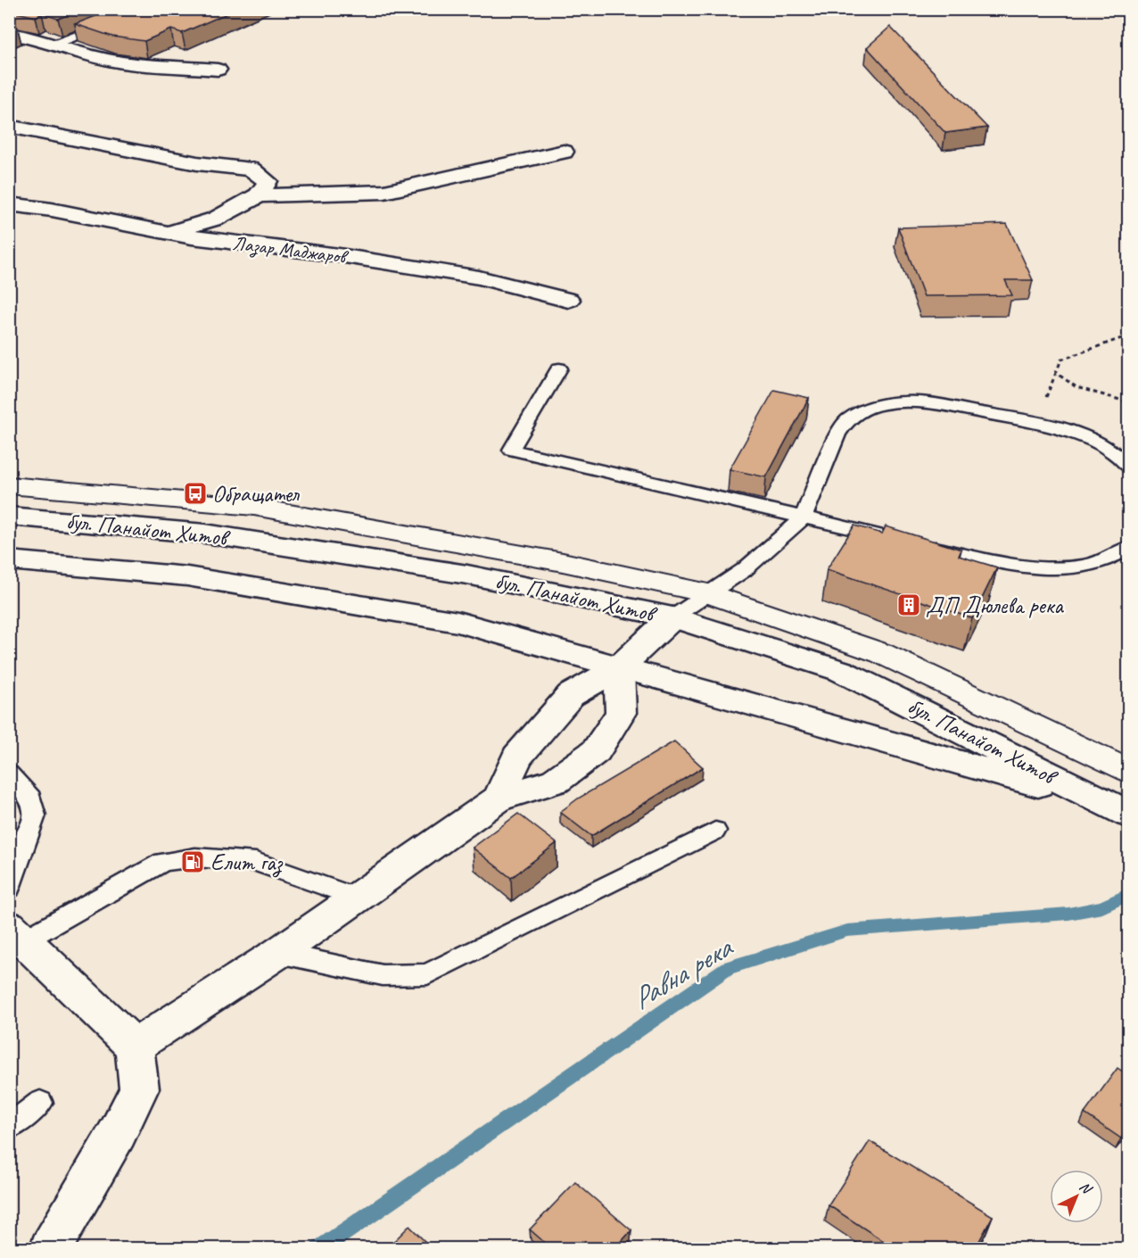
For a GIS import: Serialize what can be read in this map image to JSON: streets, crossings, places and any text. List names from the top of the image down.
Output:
{
  "streets": {
    "street": ["Лазар Маджаров", "бул. Панайот Хитов"]
  },
  "water": ["Равна река"],
  "places": {
    "bus stop": ["Обращател"],
    "building": ["ДП Дюлева река"],
    "fuel station": ["Елит газ"]
  },
  "north": "top right"
}
